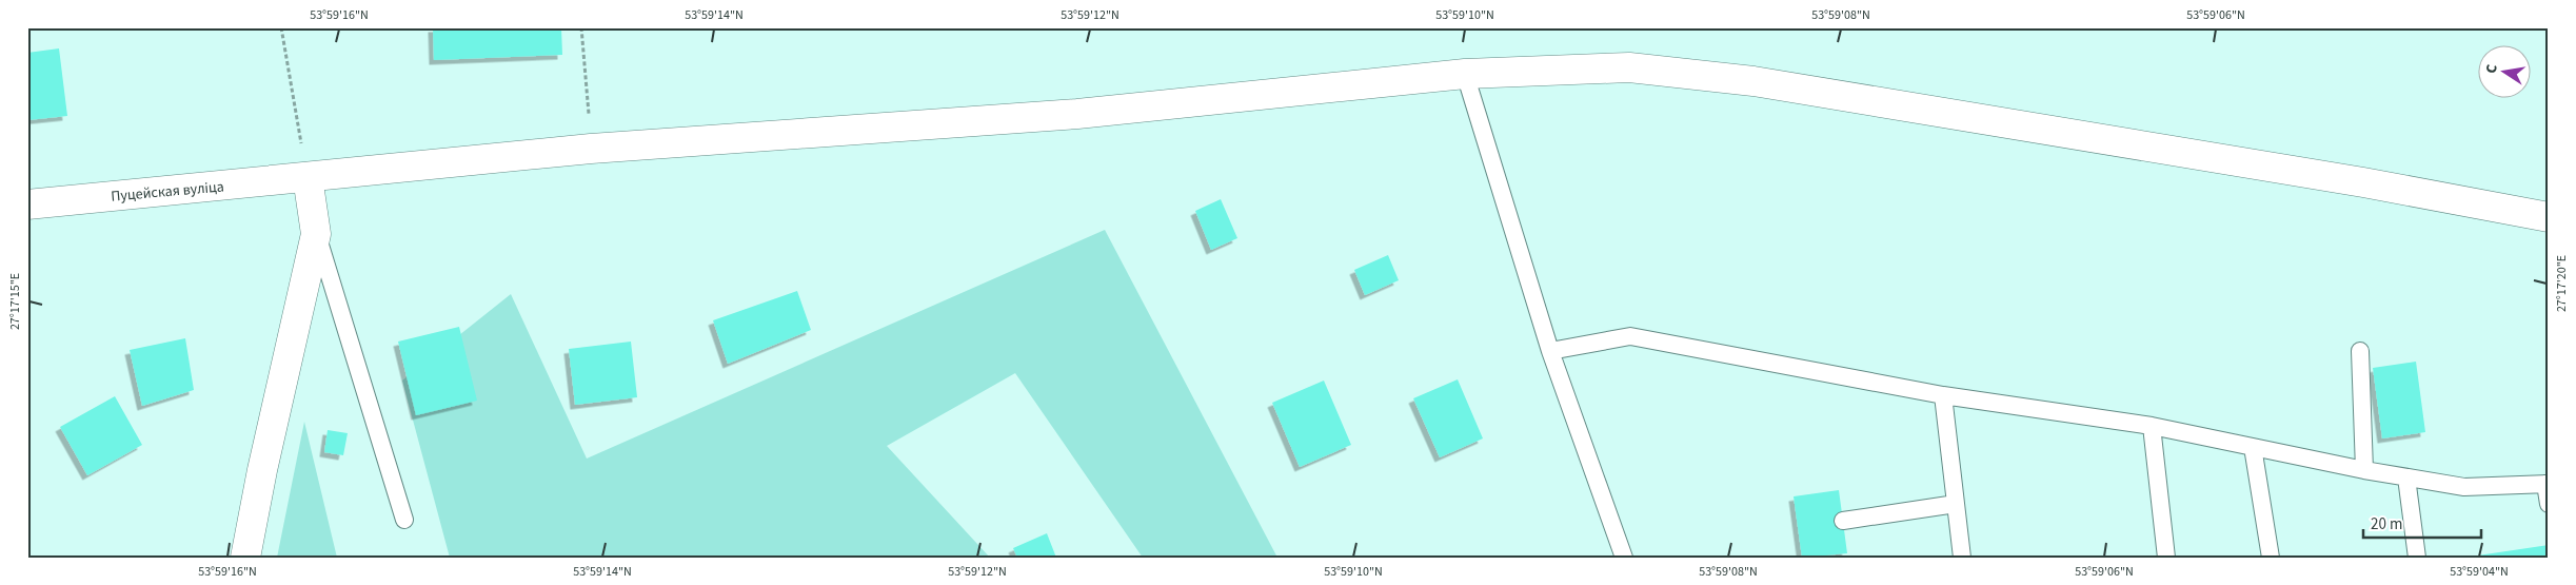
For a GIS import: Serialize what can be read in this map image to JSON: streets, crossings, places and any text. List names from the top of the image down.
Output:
{
  "streets": {
    "street": ["Пуцейская вуліца"]
  },
  "scale_bar": "20 m",
  "north": "left",
  "coordinates": [
    "53°59'16\"N",
    "53°59'14\"N",
    "53°59'12\"N",
    "53°59'10\"N",
    "53°59'08\"N",
    "53°59'06\"N",
    "27°17'20\"E",
    "27°17'15\"E",
    "53°59'04\"N"
  ]
}
